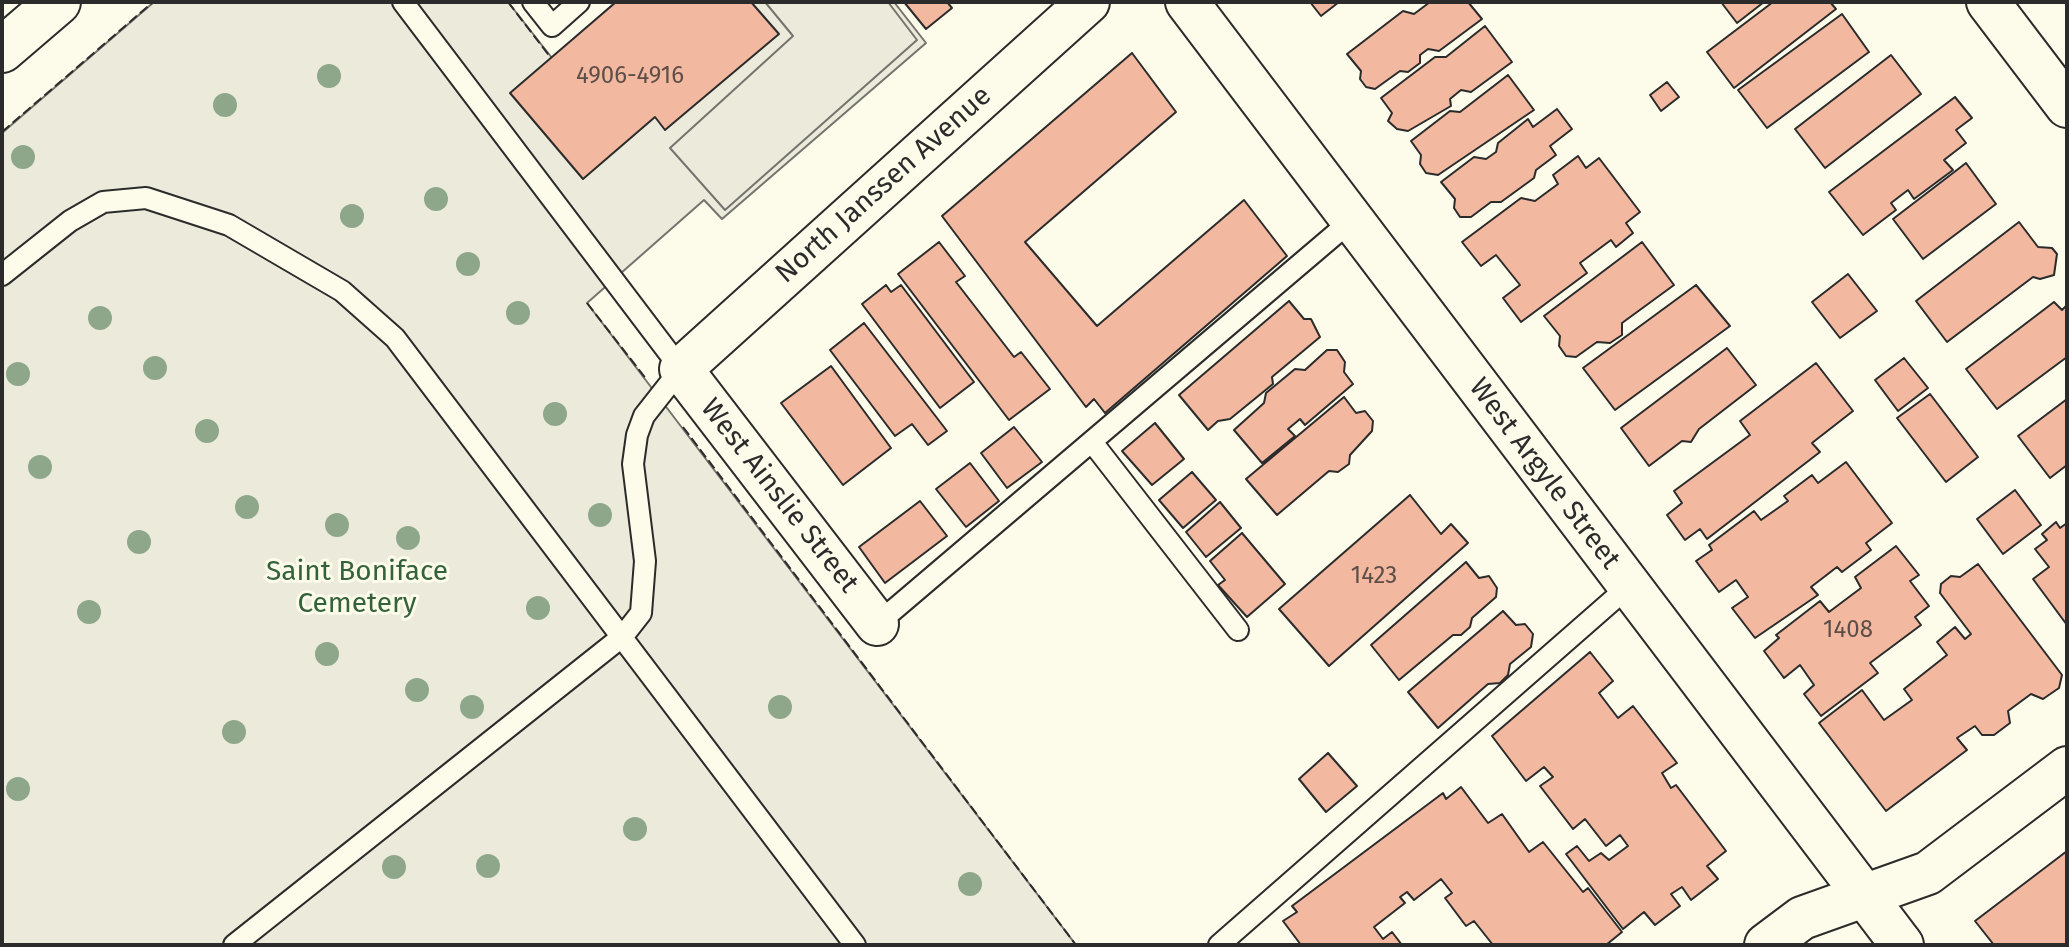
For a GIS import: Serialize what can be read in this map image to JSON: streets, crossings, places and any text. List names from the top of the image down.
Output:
{
  "streets": {
    "street": ["North Janssen Avenue", "West Argyle Street", "West Ainslie Street"]
  },
  "crossings": [
    ["North Janssen Avenue", "West Ainslie Street"]
  ],
  "parks": ["Saint Boniface Cemetery"],
  "house_numbers": ["4906-4916", "1423", "1408"]
}
